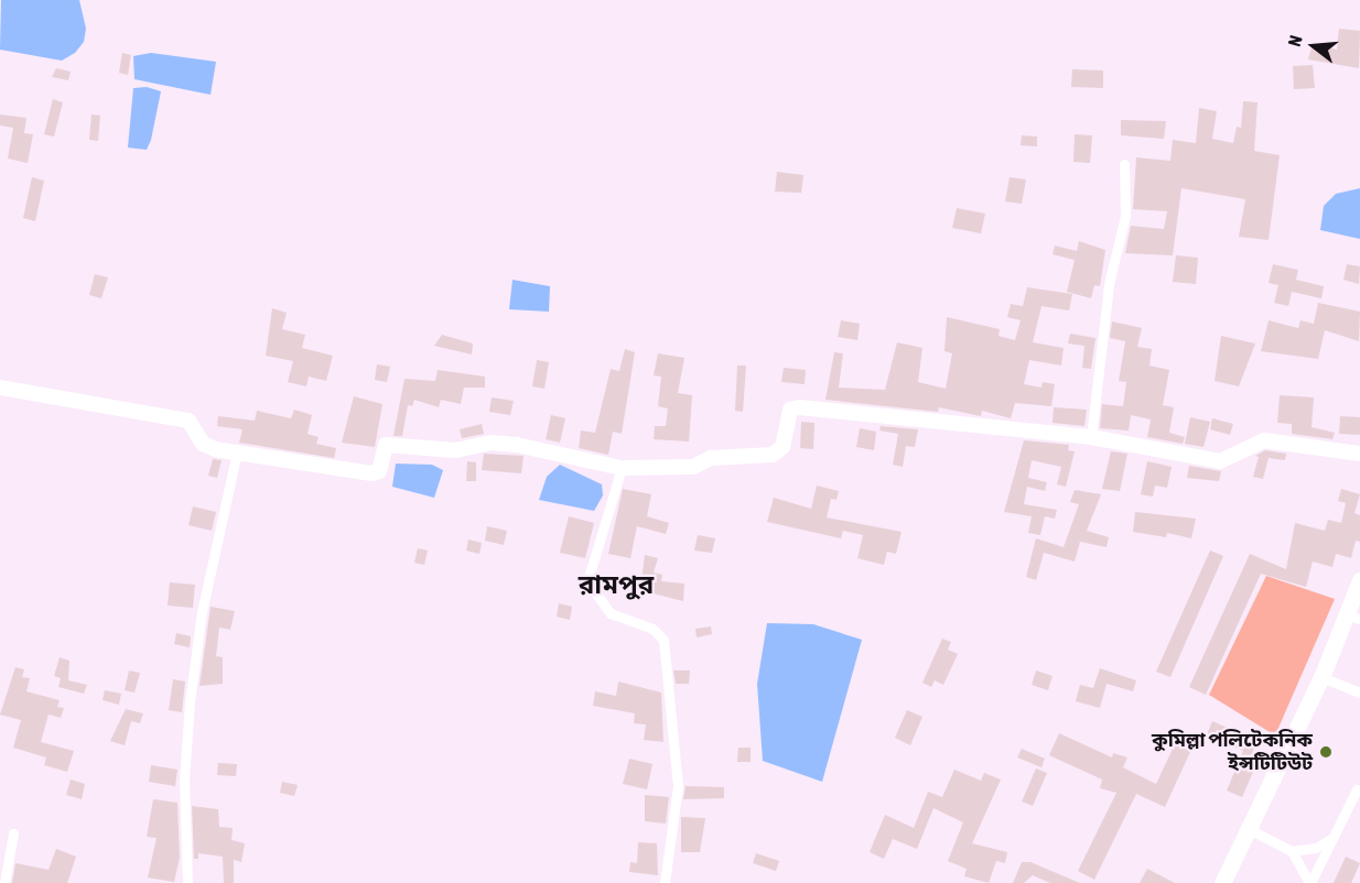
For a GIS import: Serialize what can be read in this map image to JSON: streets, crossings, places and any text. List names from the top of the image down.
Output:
{
  "districts": ["রামপুর"],
  "places": ["কুমিল্লা পলিটেকনিক ইন্সটিটিউট"],
  "north": "left"
}
